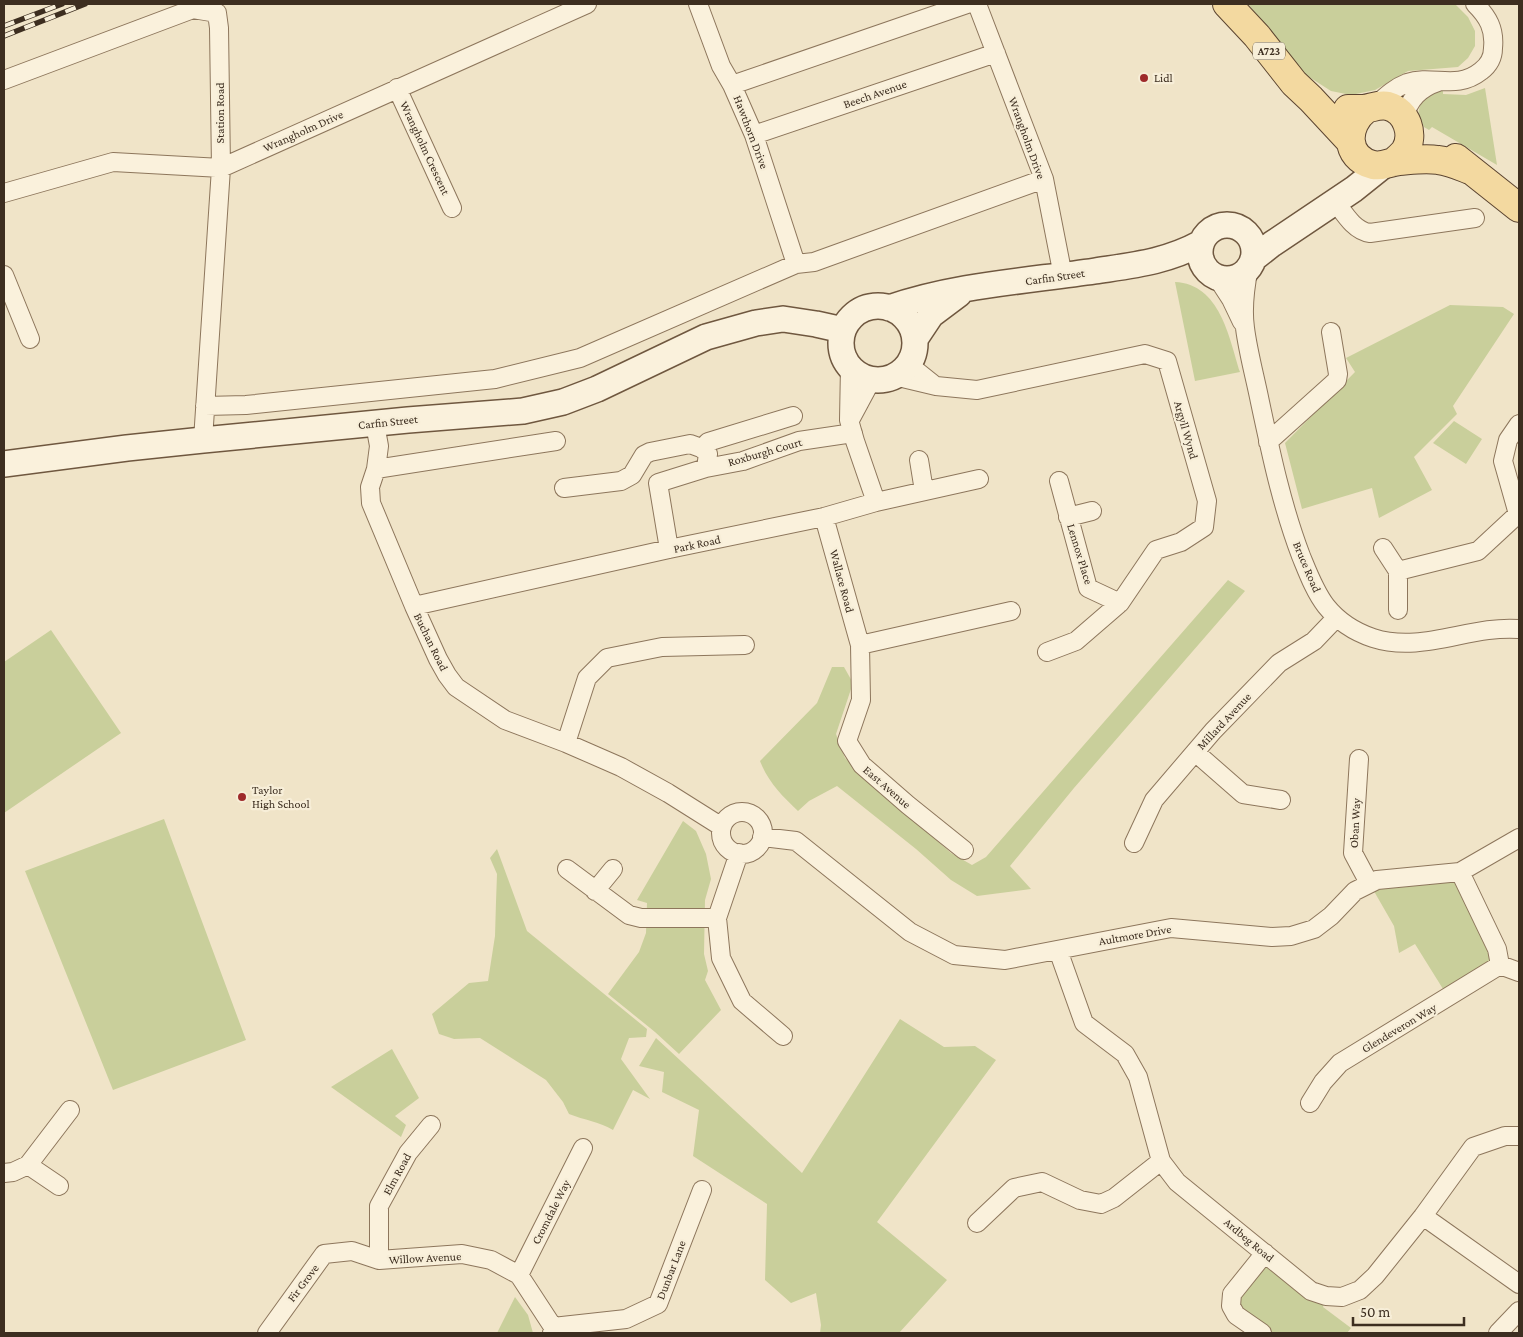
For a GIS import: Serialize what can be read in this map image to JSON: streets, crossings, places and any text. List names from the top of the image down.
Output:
{
  "streets": {
    "main road": ["A723", "Carfin Street"],
    "street": [
      "Beech Avenue",
      "Station Road",
      "Wrangholm Drive",
      "Hawthorn Drive",
      "Wrangholm Crescent",
      "Argyll Wynd",
      "Roxburgh Court",
      "Park Road",
      "Lennox Place",
      "Bruce Road",
      "Wallace Road",
      "Buchan Road",
      "Millard Avenue",
      "East Avenue",
      "Oban Way",
      "Aultmore Drive",
      "Glendeveron Way",
      "Elm Road",
      "Cromdale Way",
      "Ardbeg Road",
      "Willow Avenue",
      "Dunbar Lane",
      "Fir Grove"
    ]
  },
  "crossings": [
    ["Beech Avenue", "Wrangholm Drive"],
    ["Beech Avenue", "Hawthorn Drive"],
    ["Station Road", "Wrangholm Drive"],
    ["Station Road", "Carfin Street"],
    ["Wrangholm Drive", "Wrangholm Crescent"],
    ["Wrangholm Drive", "Carfin Street"],
    ["Carfin Street", "Argyll Wynd"],
    ["Carfin Street", "Bruce Road"],
    ["Carfin Street", "Buchan Road"],
    ["Argyll Wynd", "Lennox Place"],
    ["Roxburgh Court", "Park Road"],
    ["Park Road", "Wallace Road"],
    ["Park Road", "Buchan Road"],
    ["Bruce Road", "Millard Avenue"],
    ["Wallace Road", "East Avenue"],
    ["Buchan Road", "Aultmore Drive"],
    ["Oban Way", "Aultmore Drive"],
    ["Aultmore Drive", "Ardbeg Road"],
    ["Elm Road", "Willow Avenue"],
    ["Elm Road", "Fir Grove"],
    ["Cromdale Way", "Willow Avenue"],
    ["Willow Avenue", "Dunbar Lane"],
    ["Willow Avenue", "Fir Grove"]
  ],
  "places": ["Lidl", "Taylor High School"],
  "scale_bar": "50 m"
}
